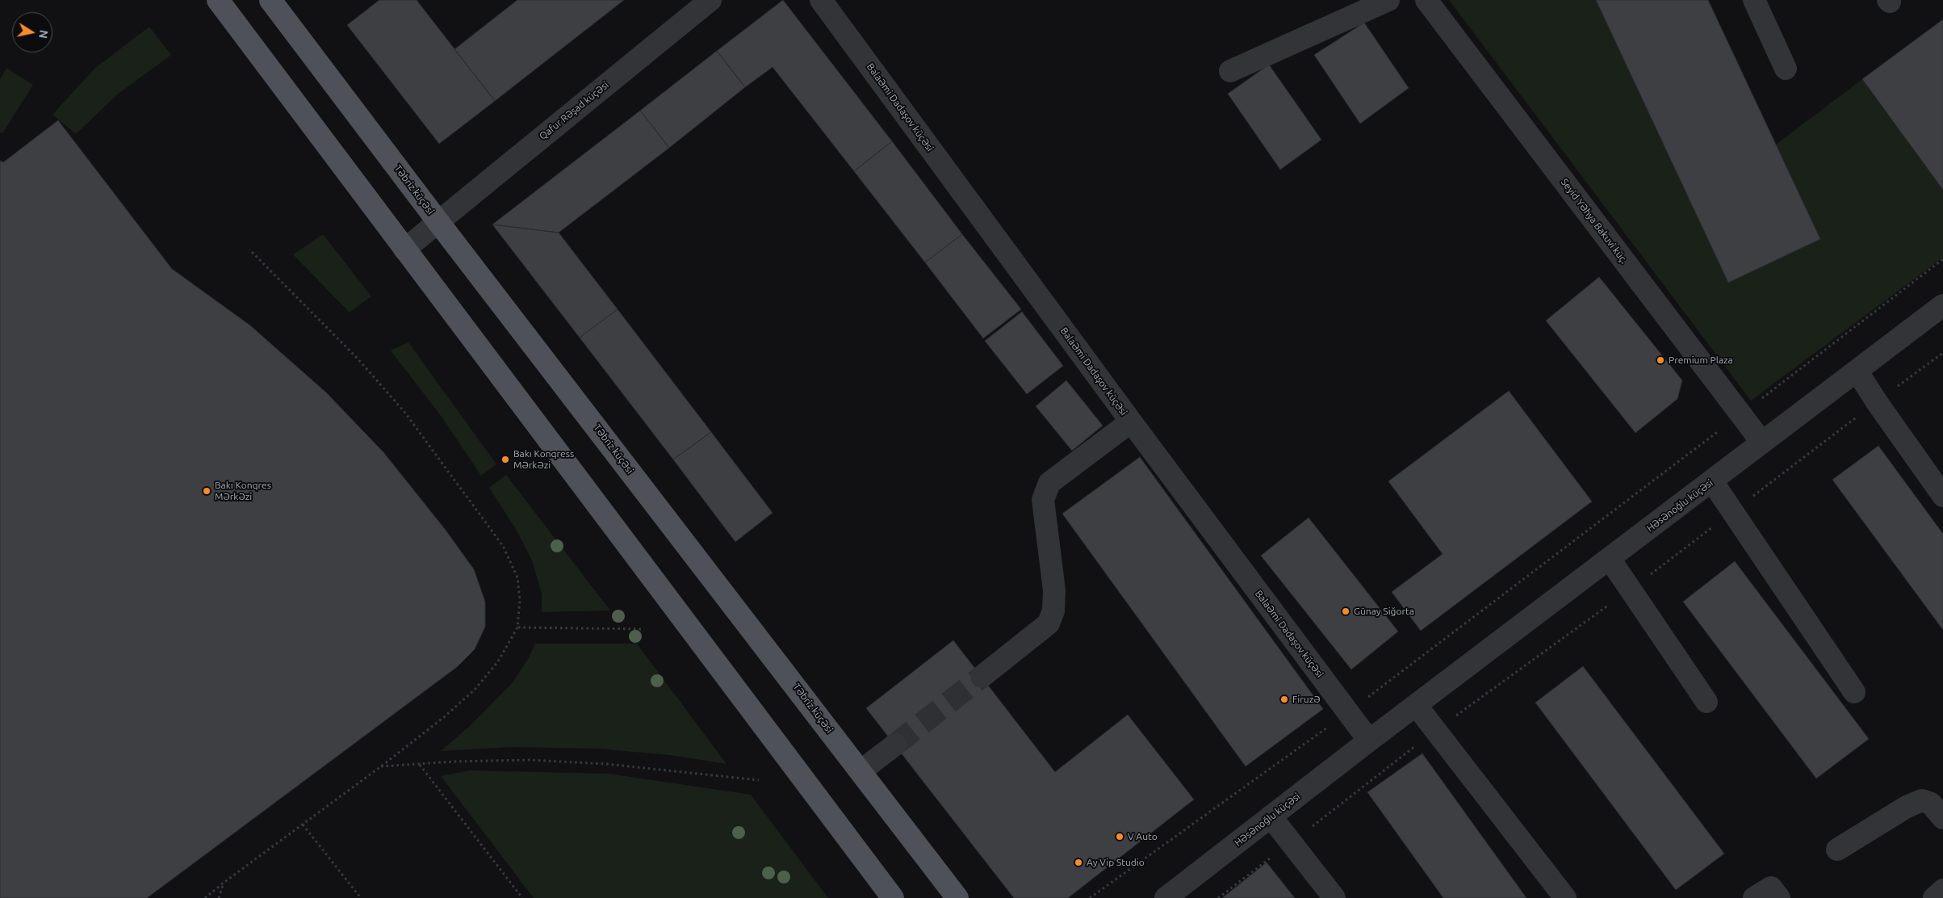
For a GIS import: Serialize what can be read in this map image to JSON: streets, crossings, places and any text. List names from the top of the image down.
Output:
{
  "streets": {
    "main road": ["Təbriz küçəsi"],
    "street": [
      "Balaəmi Dadaşov küçəsi",
      "Qafur Rəşad küçəsi",
      "Seyid Yəhya Bakuvi küç.",
      "Həsənoğlu küçəsi"
    ]
  },
  "crossings": [
    ["Balaəmi Dadaşov küçəsi", "Həsənoğlu küçəsi"],
    ["Qafur Rəşad küçəsi", "Təbriz küçəsi"],
    ["Seyid Yəhya Bakuvi küç.", "Həsənoğlu küçəsi"]
  ],
  "places": [
    "Premium Plaza",
    "Bakı Konqress Mərkəzi",
    "Bakı Konqres Mərkəzi",
    "Günay Siğorta",
    "Firuzə",
    "V Auto",
    "Ay Vip Studio"
  ],
  "north": "right"
}
